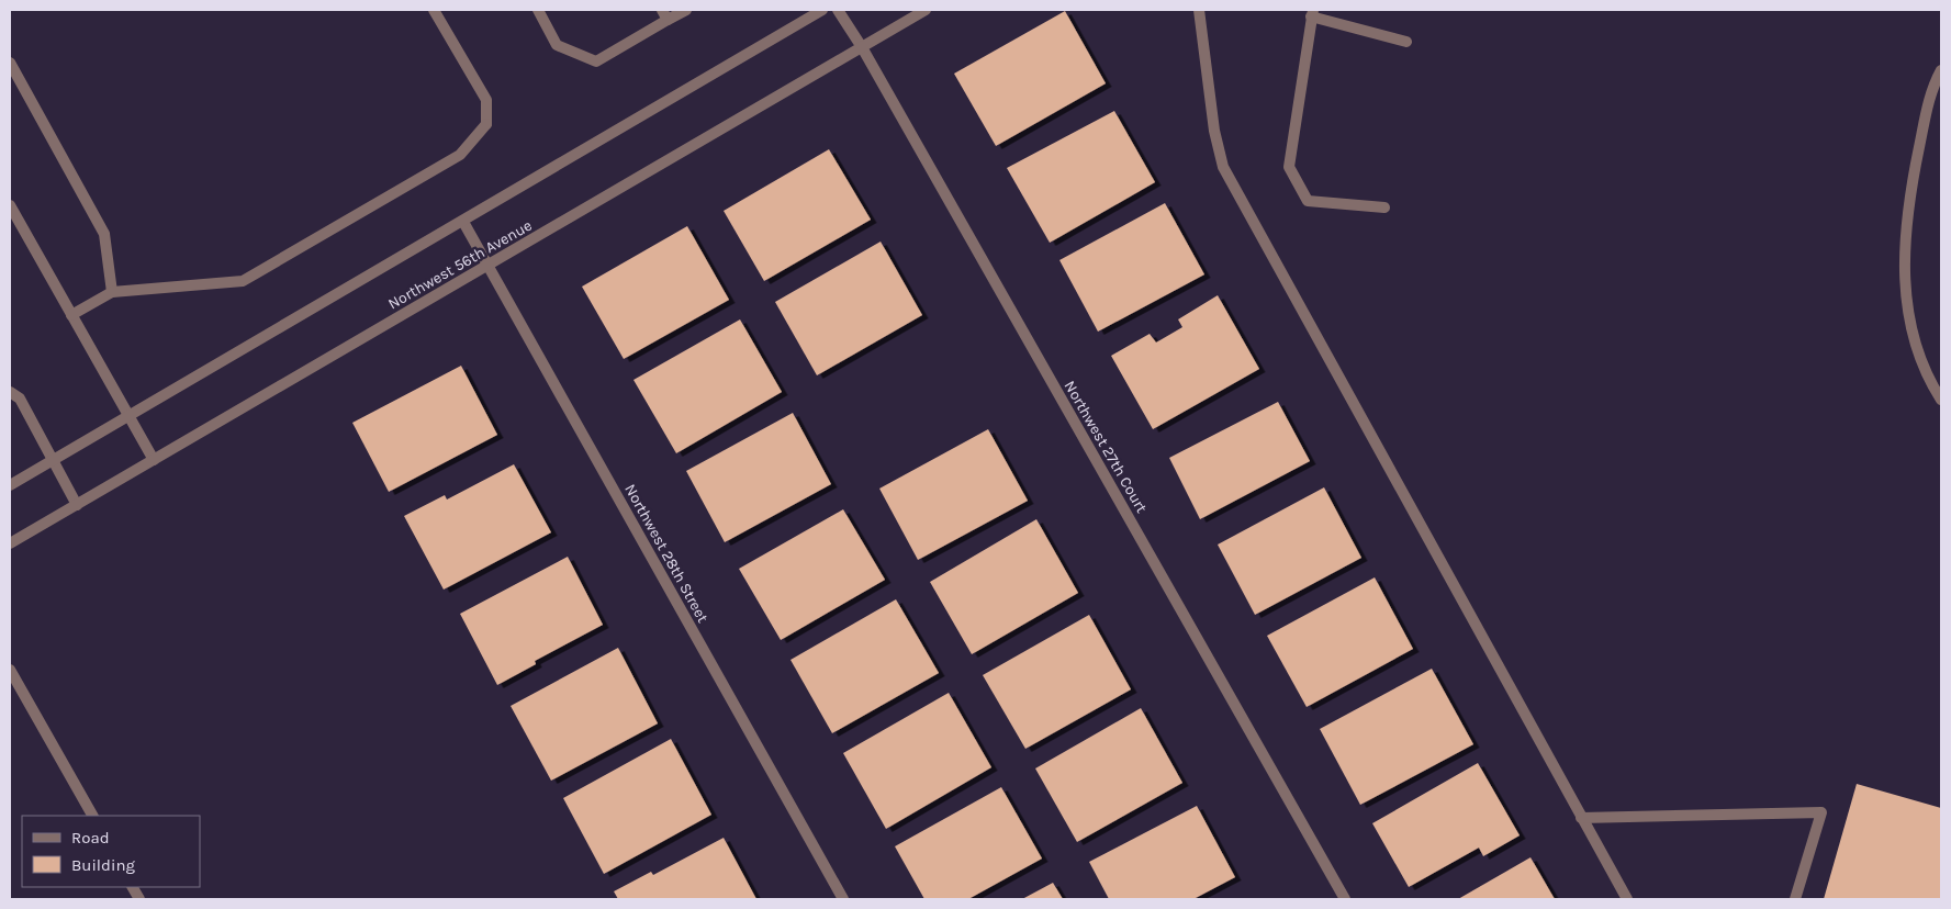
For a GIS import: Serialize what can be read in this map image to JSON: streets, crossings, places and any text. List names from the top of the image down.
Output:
{
  "streets": {
    "street": ["Northwest 56th Avenue", "Northwest 27th Court", "Northwest 28th Street"]
  },
  "crossings": [
    ["Northwest 56th Avenue", "Northwest 27th Court"],
    ["Northwest 56th Avenue", "Northwest 28th Street"]
  ],
  "legend": ["Road", "Building"]
}
